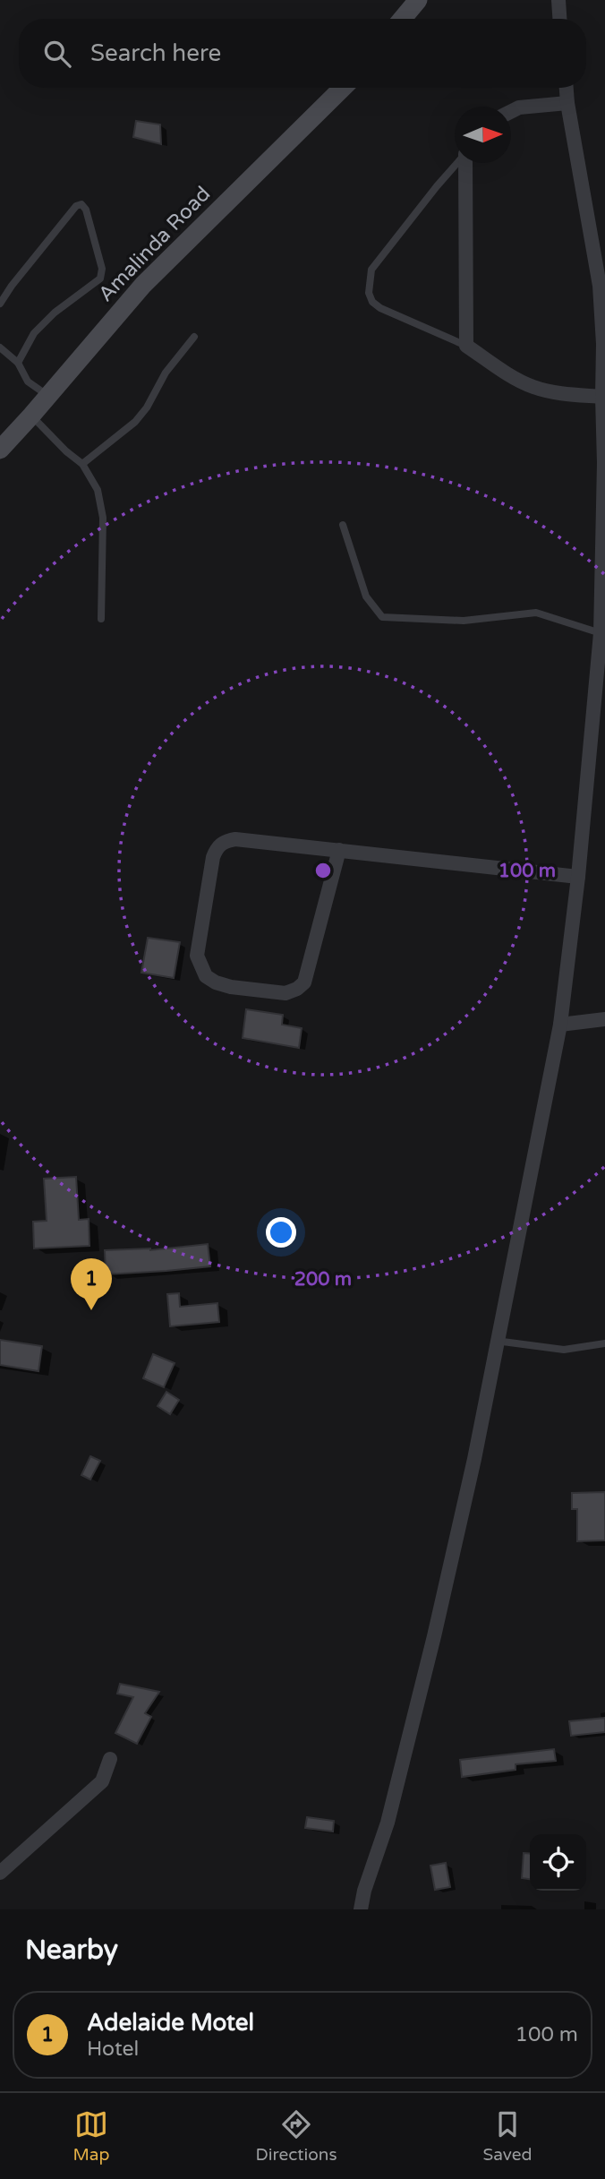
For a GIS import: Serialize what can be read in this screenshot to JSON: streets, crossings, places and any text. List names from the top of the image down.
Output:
{
  "streets": {
    "street": ["Amalinda Road"]
  },
  "north": "right",
  "page": {
    "search": "Search here",
    "pins": "1",
    "heading": "Nearby",
    "list": [
      {
        "mark": "1",
        "name": "Adelaide Motel",
        "note": "Hotel",
        "value": "100 m"
      }
    ],
    "nav": ["Map", "Directions", "Saved"]
  },
  "rings": ["100 m", "200 m"]
}
